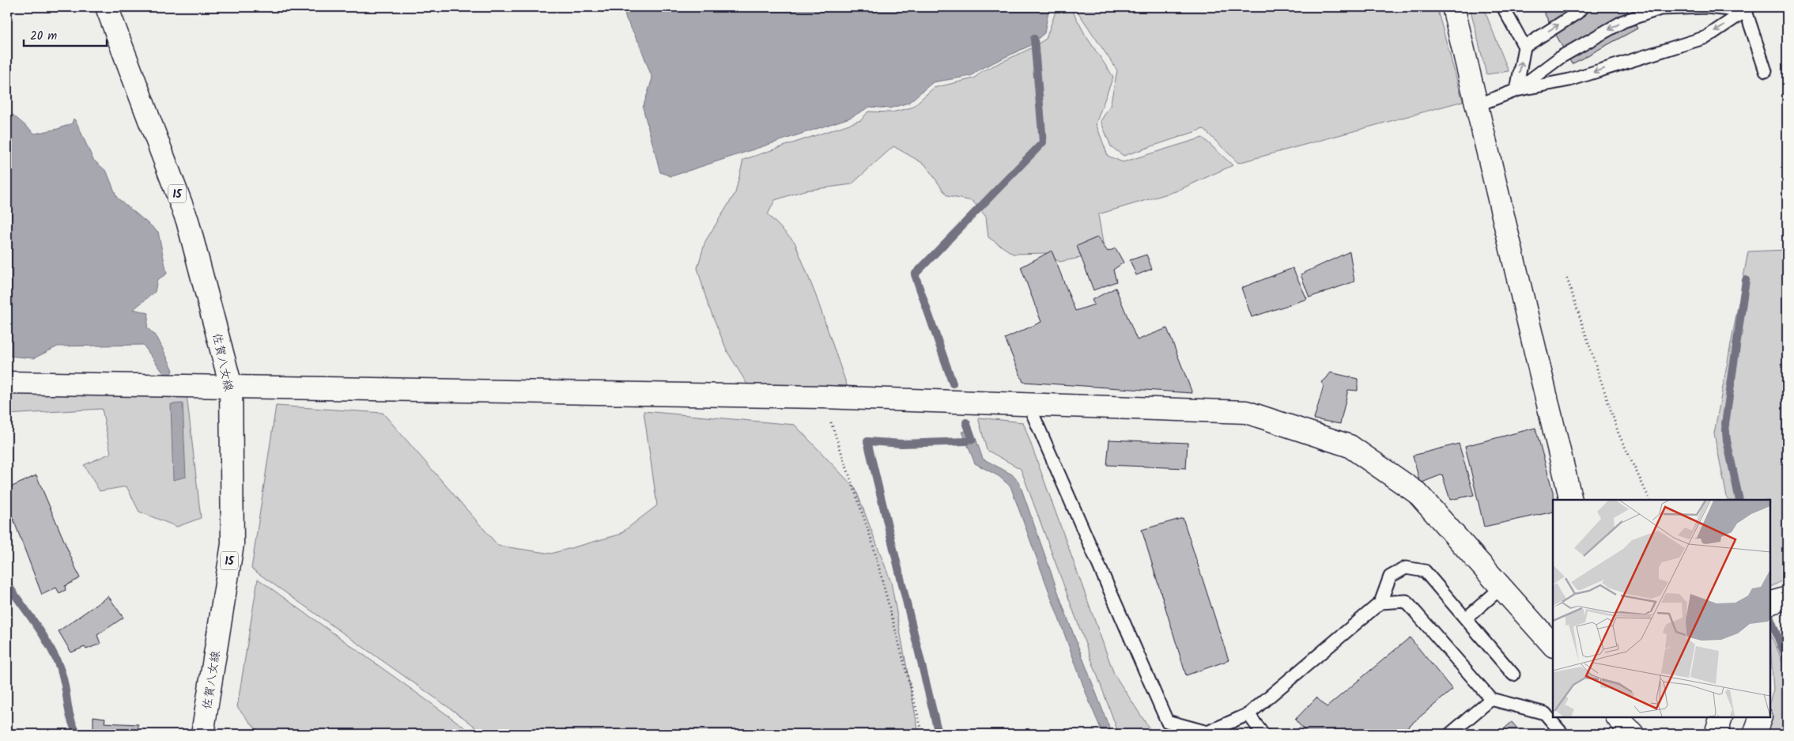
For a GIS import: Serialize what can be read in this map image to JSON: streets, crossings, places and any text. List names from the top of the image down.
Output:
{
  "streets": {
    "street": ["15", "佐賀八女線"]
  },
  "scale_bar": "20 m"
}
